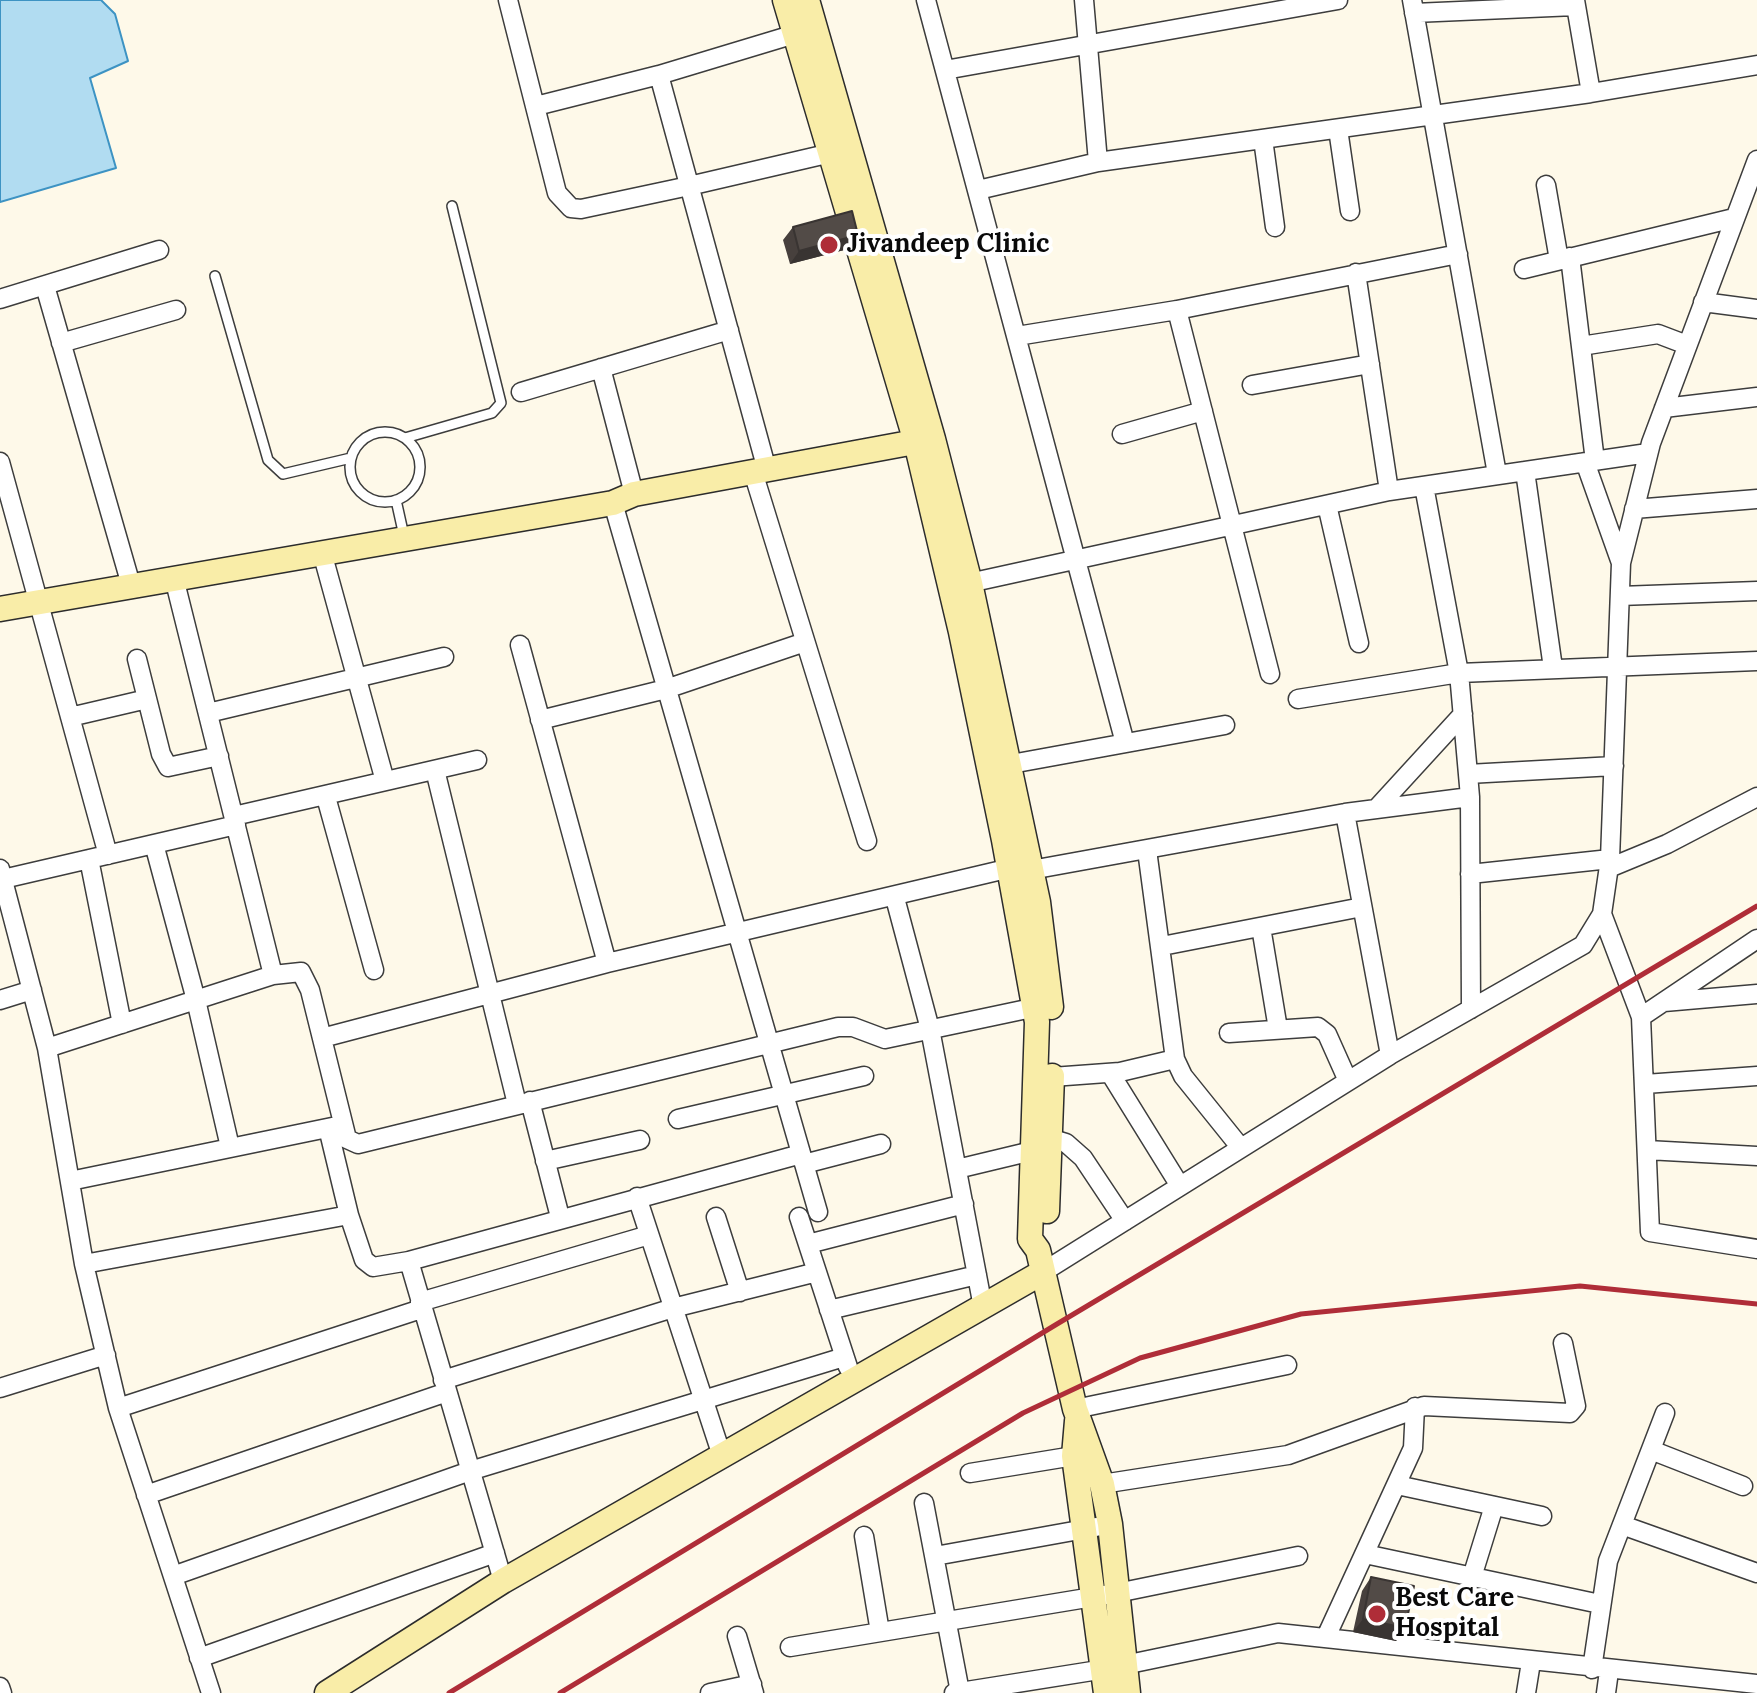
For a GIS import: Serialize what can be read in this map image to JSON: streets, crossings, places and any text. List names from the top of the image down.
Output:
{
  "places": ["Jivandeep Clinic", "Best Care Hospital"]
}
